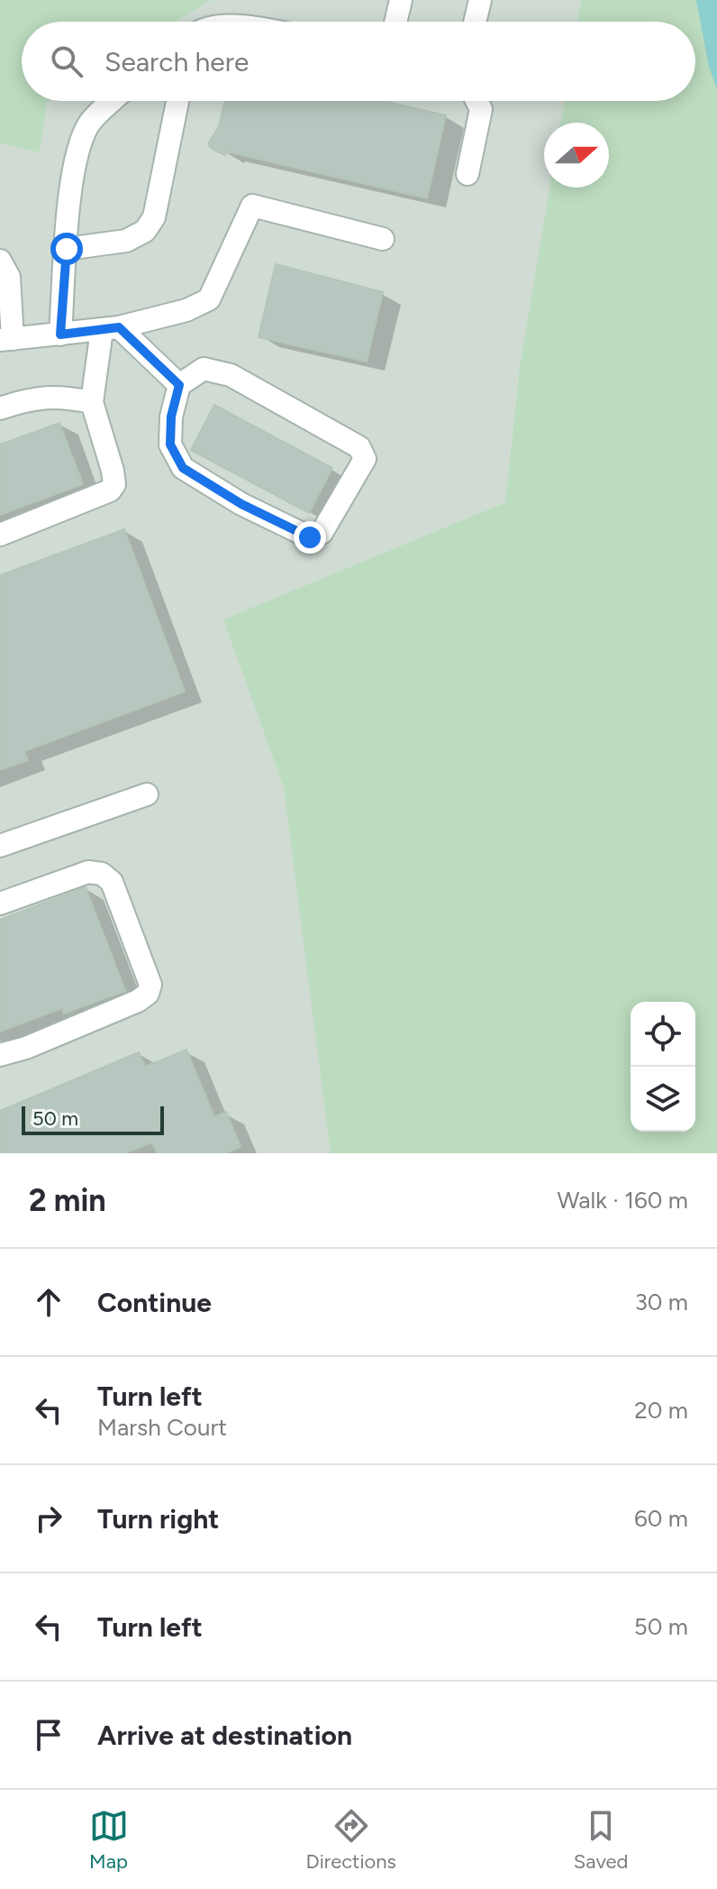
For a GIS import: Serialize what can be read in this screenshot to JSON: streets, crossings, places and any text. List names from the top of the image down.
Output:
{
  "scale_bar": "50 m",
  "north": "right",
  "page": {
    "search": "Search here",
    "scale": "50 m",
    "heading": ["2 min", "Walk · 160 m"],
    "list": [
      ["Continue", "30 m"],
      ["Turn left", "Marsh Court", "20 m"],
      ["Turn right", "60 m"],
      ["Turn left", "50 m"],
      "Arrive at destination"
    ],
    "nav": ["Map", "Directions", "Saved"]
  }
}
